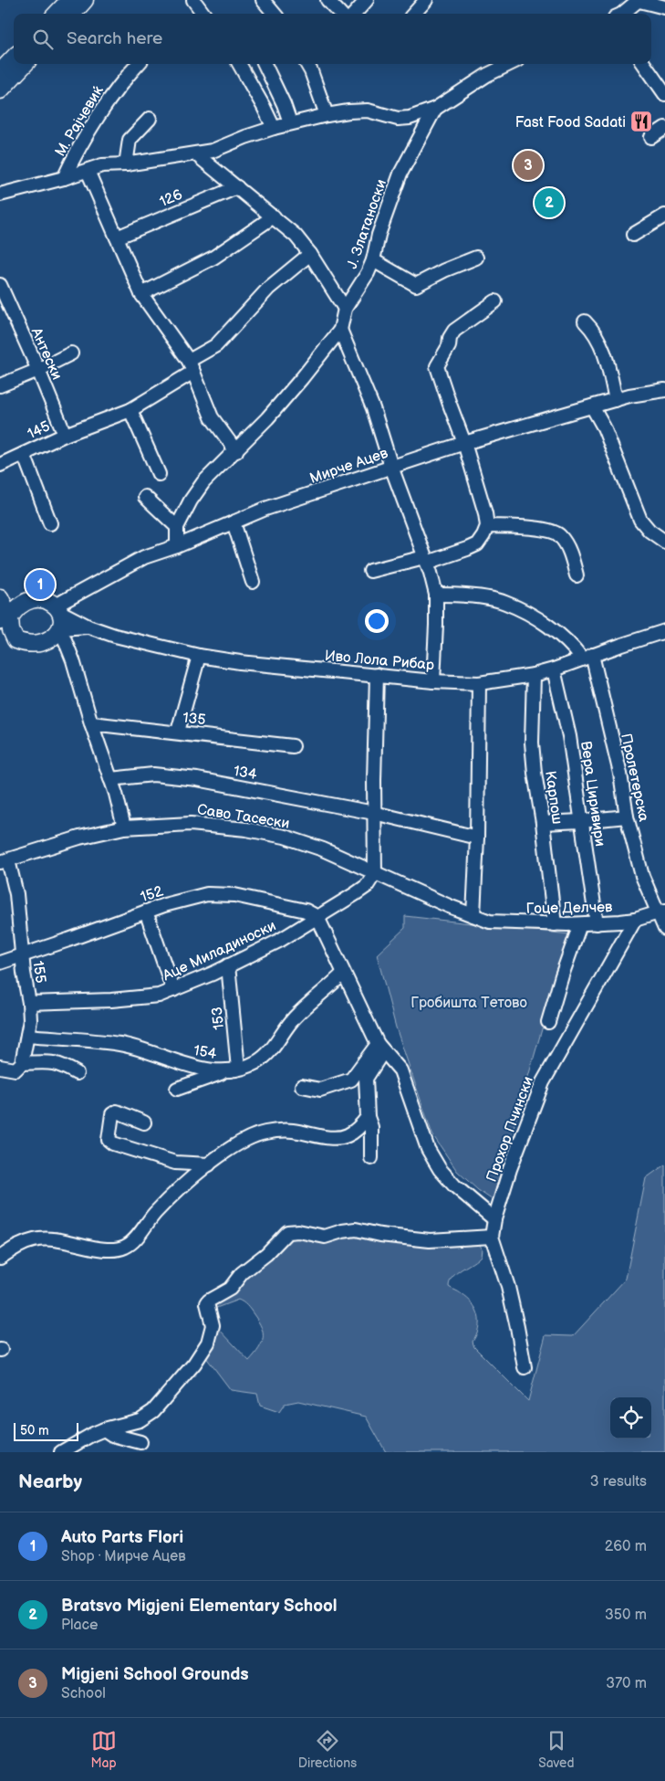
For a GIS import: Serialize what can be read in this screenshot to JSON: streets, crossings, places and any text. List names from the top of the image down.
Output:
{
  "streets": {
    "street": [
      "М. Рајчевиќ",
      "126",
      "Ј. Златаноски",
      "Антески",
      "145",
      "Мирче Ацев",
      "Иво Лола Рибар",
      "135",
      "134",
      "Пролетерска",
      "Вера Циривири",
      "Карпош",
      "Саво Тасески",
      "152",
      "Гоце Делчев",
      "Аце Миладиноски",
      "155",
      "153",
      "154",
      "Прохор Пчински"
    ]
  },
  "crossings": [
    ["Ј. Златаноски", "Мирче Ацев"],
    ["Антески", "145"],
    ["Иво Лола Рибар", "Пролетерска"],
    ["Иво Лола Рибар", "Вера Циривири"],
    ["Иво Лола Рибар", "Карпош"],
    ["Пролетерска", "Гоце Делчев"],
    ["Вера Циривири", "Гоце Делчев"],
    ["Карпош", "Гоце Делчев"],
    ["Саво Тасески", "Гоце Делчев"],
    ["Саво Тасески", "Аце Миладиноски"],
    ["Саво Тасески", "155"],
    ["152", "Аце Миладиноски"],
    ["152", "155"],
    ["Гоце Делчев", "Прохор Пчински"],
    ["Аце Миладиноски", "155"],
    ["Аце Миладиноски", "153"],
    ["155", "154"],
    ["153", "154"]
  ],
  "parks": ["Гробишта Тетово"],
  "places": {
    "restaurant": ["Fast Food Sadati"]
  },
  "scale_bar": "50 m",
  "page": {
    "search": "Search here",
    "pins": ["3", "2", "1"],
    "scale": "50 m",
    "heading": ["Nearby", "3 results"],
    "list": [
      {
        "mark": "1",
        "name": "Auto Parts Flori",
        "note": "Shop · Мирче Ацев",
        "value": "260 m"
      },
      {
        "mark": "2",
        "name": "Bratsvo Migjeni Elementary School",
        "note": "Place",
        "value": "350 m"
      },
      {
        "mark": "3",
        "name": "Migjeni School Grounds",
        "note": "School",
        "value": "370 m"
      }
    ],
    "nav": ["Map", "Directions", "Saved"]
  }
}
